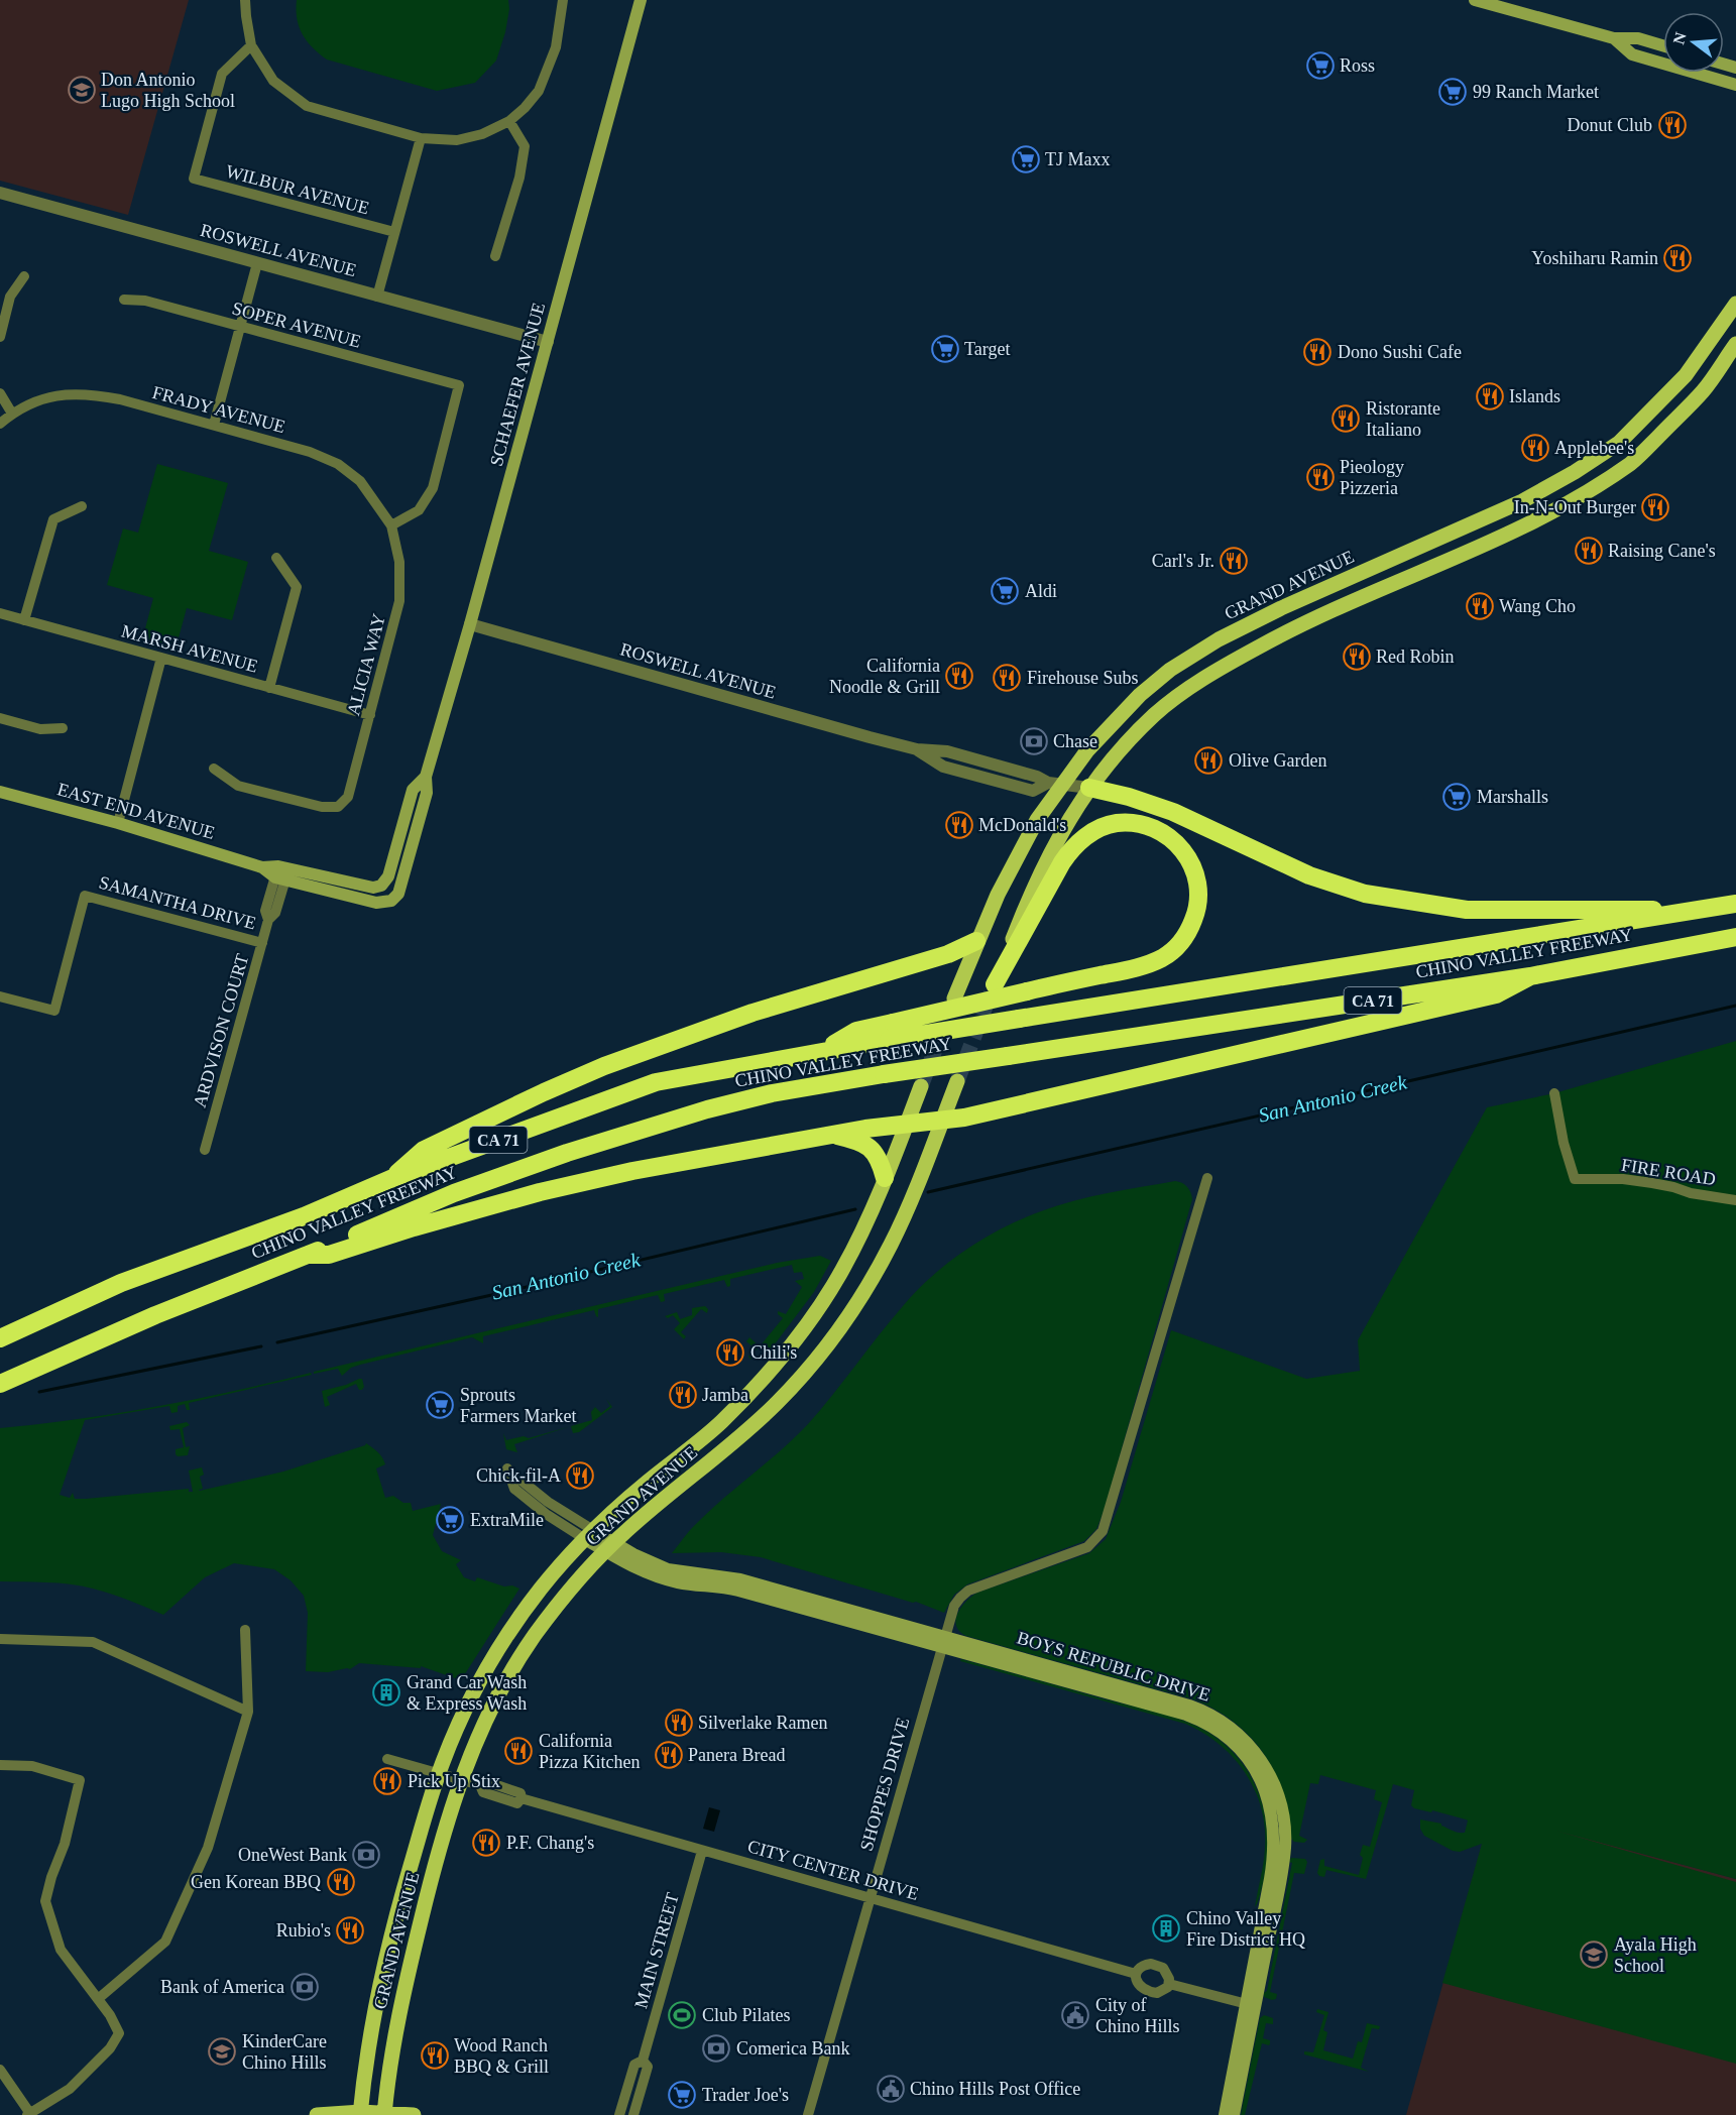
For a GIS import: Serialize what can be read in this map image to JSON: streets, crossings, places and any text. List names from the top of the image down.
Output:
{
  "streets": {
    "highway": ["CHINO VALLEY FREEWAY", "CA 71"],
    "main road": [
      "SCHAEFER AVENUE",
      "GRAND AVENUE",
      "EAST END AVENUE",
      "BOYS REPUBLIC DRIVE"
    ],
    "street": [
      "WILBUR AVENUE",
      "ROSWELL AVENUE",
      "SOPER AVENUE",
      "FRADY AVENUE",
      "MARSH AVENUE",
      "ALICIA WAY",
      "SAMANTHA DRIVE",
      "ARDVISON COURT",
      "FIRE ROAD",
      "SHOPPES DRIVE",
      "CITY CENTER DRIVE",
      "MAIN STREET"
    ]
  },
  "crossings": [
    ["ROSWELL AVENUE", "SCHAEFER AVENUE"],
    ["ROSWELL AVENUE", "GRAND AVENUE"],
    ["SOPER AVENUE", "FRADY AVENUE"],
    ["SOPER AVENUE", "ALICIA WAY"],
    ["SCHAEFER AVENUE", "EAST END AVENUE"],
    ["FRADY AVENUE", "ALICIA WAY"],
    ["GRAND AVENUE", "BOYS REPUBLIC DRIVE"],
    ["GRAND AVENUE", "CITY CENTER DRIVE"],
    ["MARSH AVENUE", "ALICIA WAY"],
    ["EAST END AVENUE", "ARDVISON COURT"],
    ["SAMANTHA DRIVE", "ARDVISON COURT"],
    ["BOYS REPUBLIC DRIVE", "SHOPPES DRIVE"],
    ["BOYS REPUBLIC DRIVE", "CITY CENTER DRIVE"],
    ["SHOPPES DRIVE", "CITY CENTER DRIVE"],
    ["CITY CENTER DRIVE", "MAIN STREET"]
  ],
  "water": ["San Antonio Creek"],
  "places": {
    "supermarket": [
      "Ross",
      "99 Ranch Market",
      "TJ Maxx",
      "Target",
      "Aldi",
      "Marshalls",
      "Sprouts Farmers Market",
      "ExtraMile",
      "Trader Joe's"
    ],
    "school or university": ["Don Antonio Lugo High School", "Ayala High School", "KinderCare Chino Hills"],
    "restaurant": [
      "Donut Club",
      "Yoshiharu Ramin",
      "Dono Sushi Cafe",
      "Islands",
      "Ristorante Italiano",
      "Applebee's",
      "Pieology Pizzeria",
      "In-N-Out Burger",
      "Raising Cane's",
      "Carl's Jr.",
      "Wang Cho",
      "Red Robin",
      "California Noodle & Grill",
      "Firehouse Subs",
      "Olive Garden",
      "McDonald's",
      "Chili's",
      "Jamba",
      "Chick-fil-A",
      "Silverlake Ramen",
      "California Pizza Kitchen",
      "Panera Bread",
      "Pick Up Stix",
      "P.F. Chang's",
      "Gen Korean BBQ",
      "Rubio's",
      "Wood Ranch BBQ & Grill"
    ],
    "bank": [
      "Chase",
      "OneWest Bank",
      "Bank of America",
      "Comerica Bank"
    ],
    "building": ["Grand Car Wash & Express Wash", "Chino Valley Fire District HQ"],
    "sports": ["Club Pilates"],
    "public building": ["City of Chino Hills", "Chino Hills Post Office"]
  },
  "north": "left"
}
